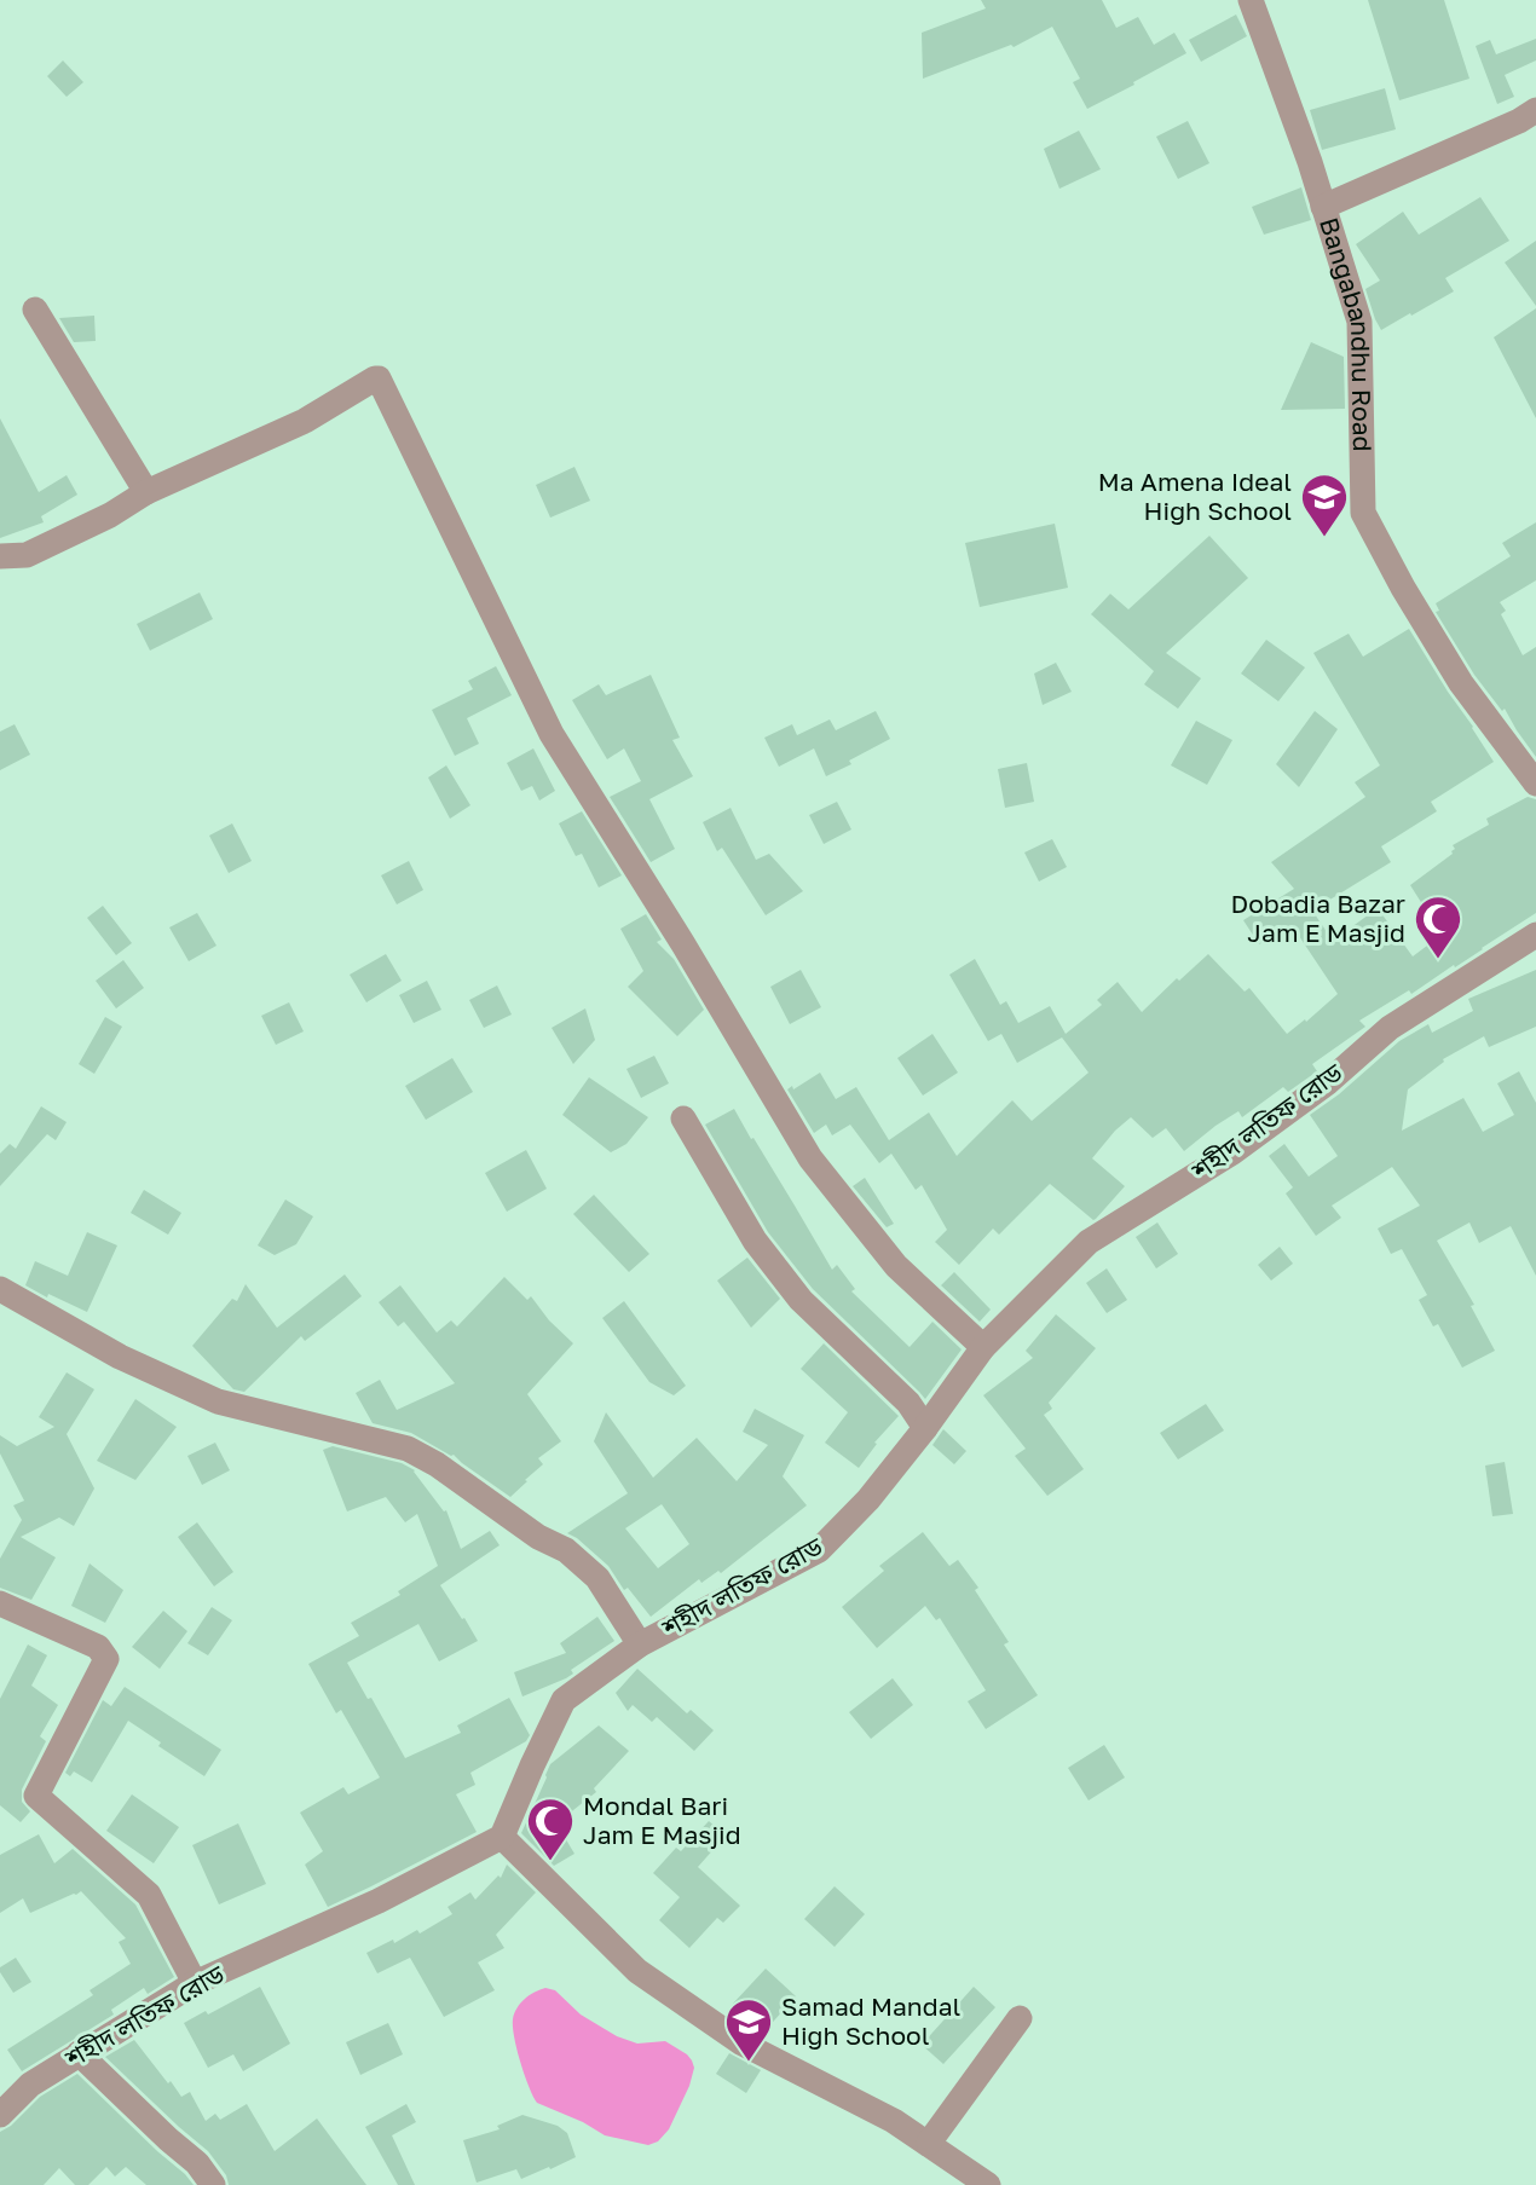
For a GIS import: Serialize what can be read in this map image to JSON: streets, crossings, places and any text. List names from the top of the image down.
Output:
{
  "streets": {
    "street": ["Bangabandhu Road", "শহীদ লতিফ রোড"]
  },
  "places": {
    "school or university": ["Ma Amena Ideal High School", "Samad Mandal High School"],
    "mosque": ["Dobadia Bazar Jam E Masjid", "Mondal Bari Jam E Masjid"]
  }
}
